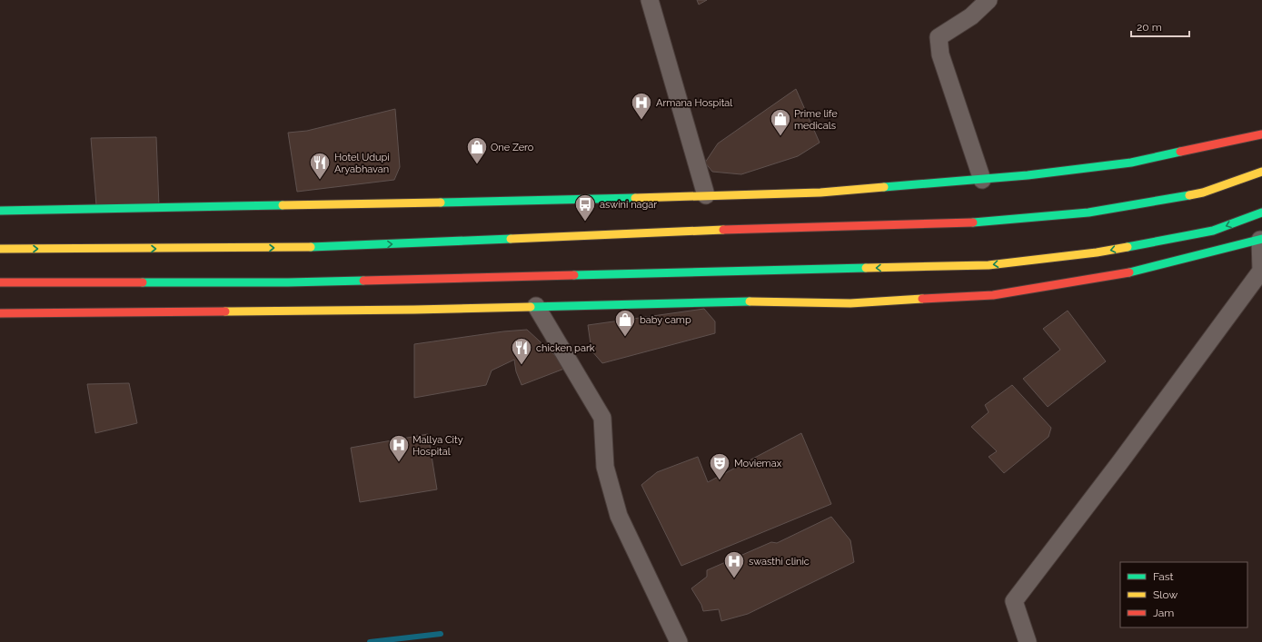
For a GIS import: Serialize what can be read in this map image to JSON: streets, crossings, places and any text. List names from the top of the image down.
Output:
{
  "places": {
    "hospital": ["Armana Hospital", "Mallya City Hospital", "swasthi clinic"],
    "shop": ["Prime life medicals", "One Zero", "baby camp"],
    "restaurant": ["Hotel Udupi Aryabhavan", "chicken park"],
    "bus stop": ["aswini nagar"],
    "theatre": ["Moviemax"]
  },
  "legend": ["Fast", "Slow", "Jam"],
  "scale_bar": "20 m"
}
